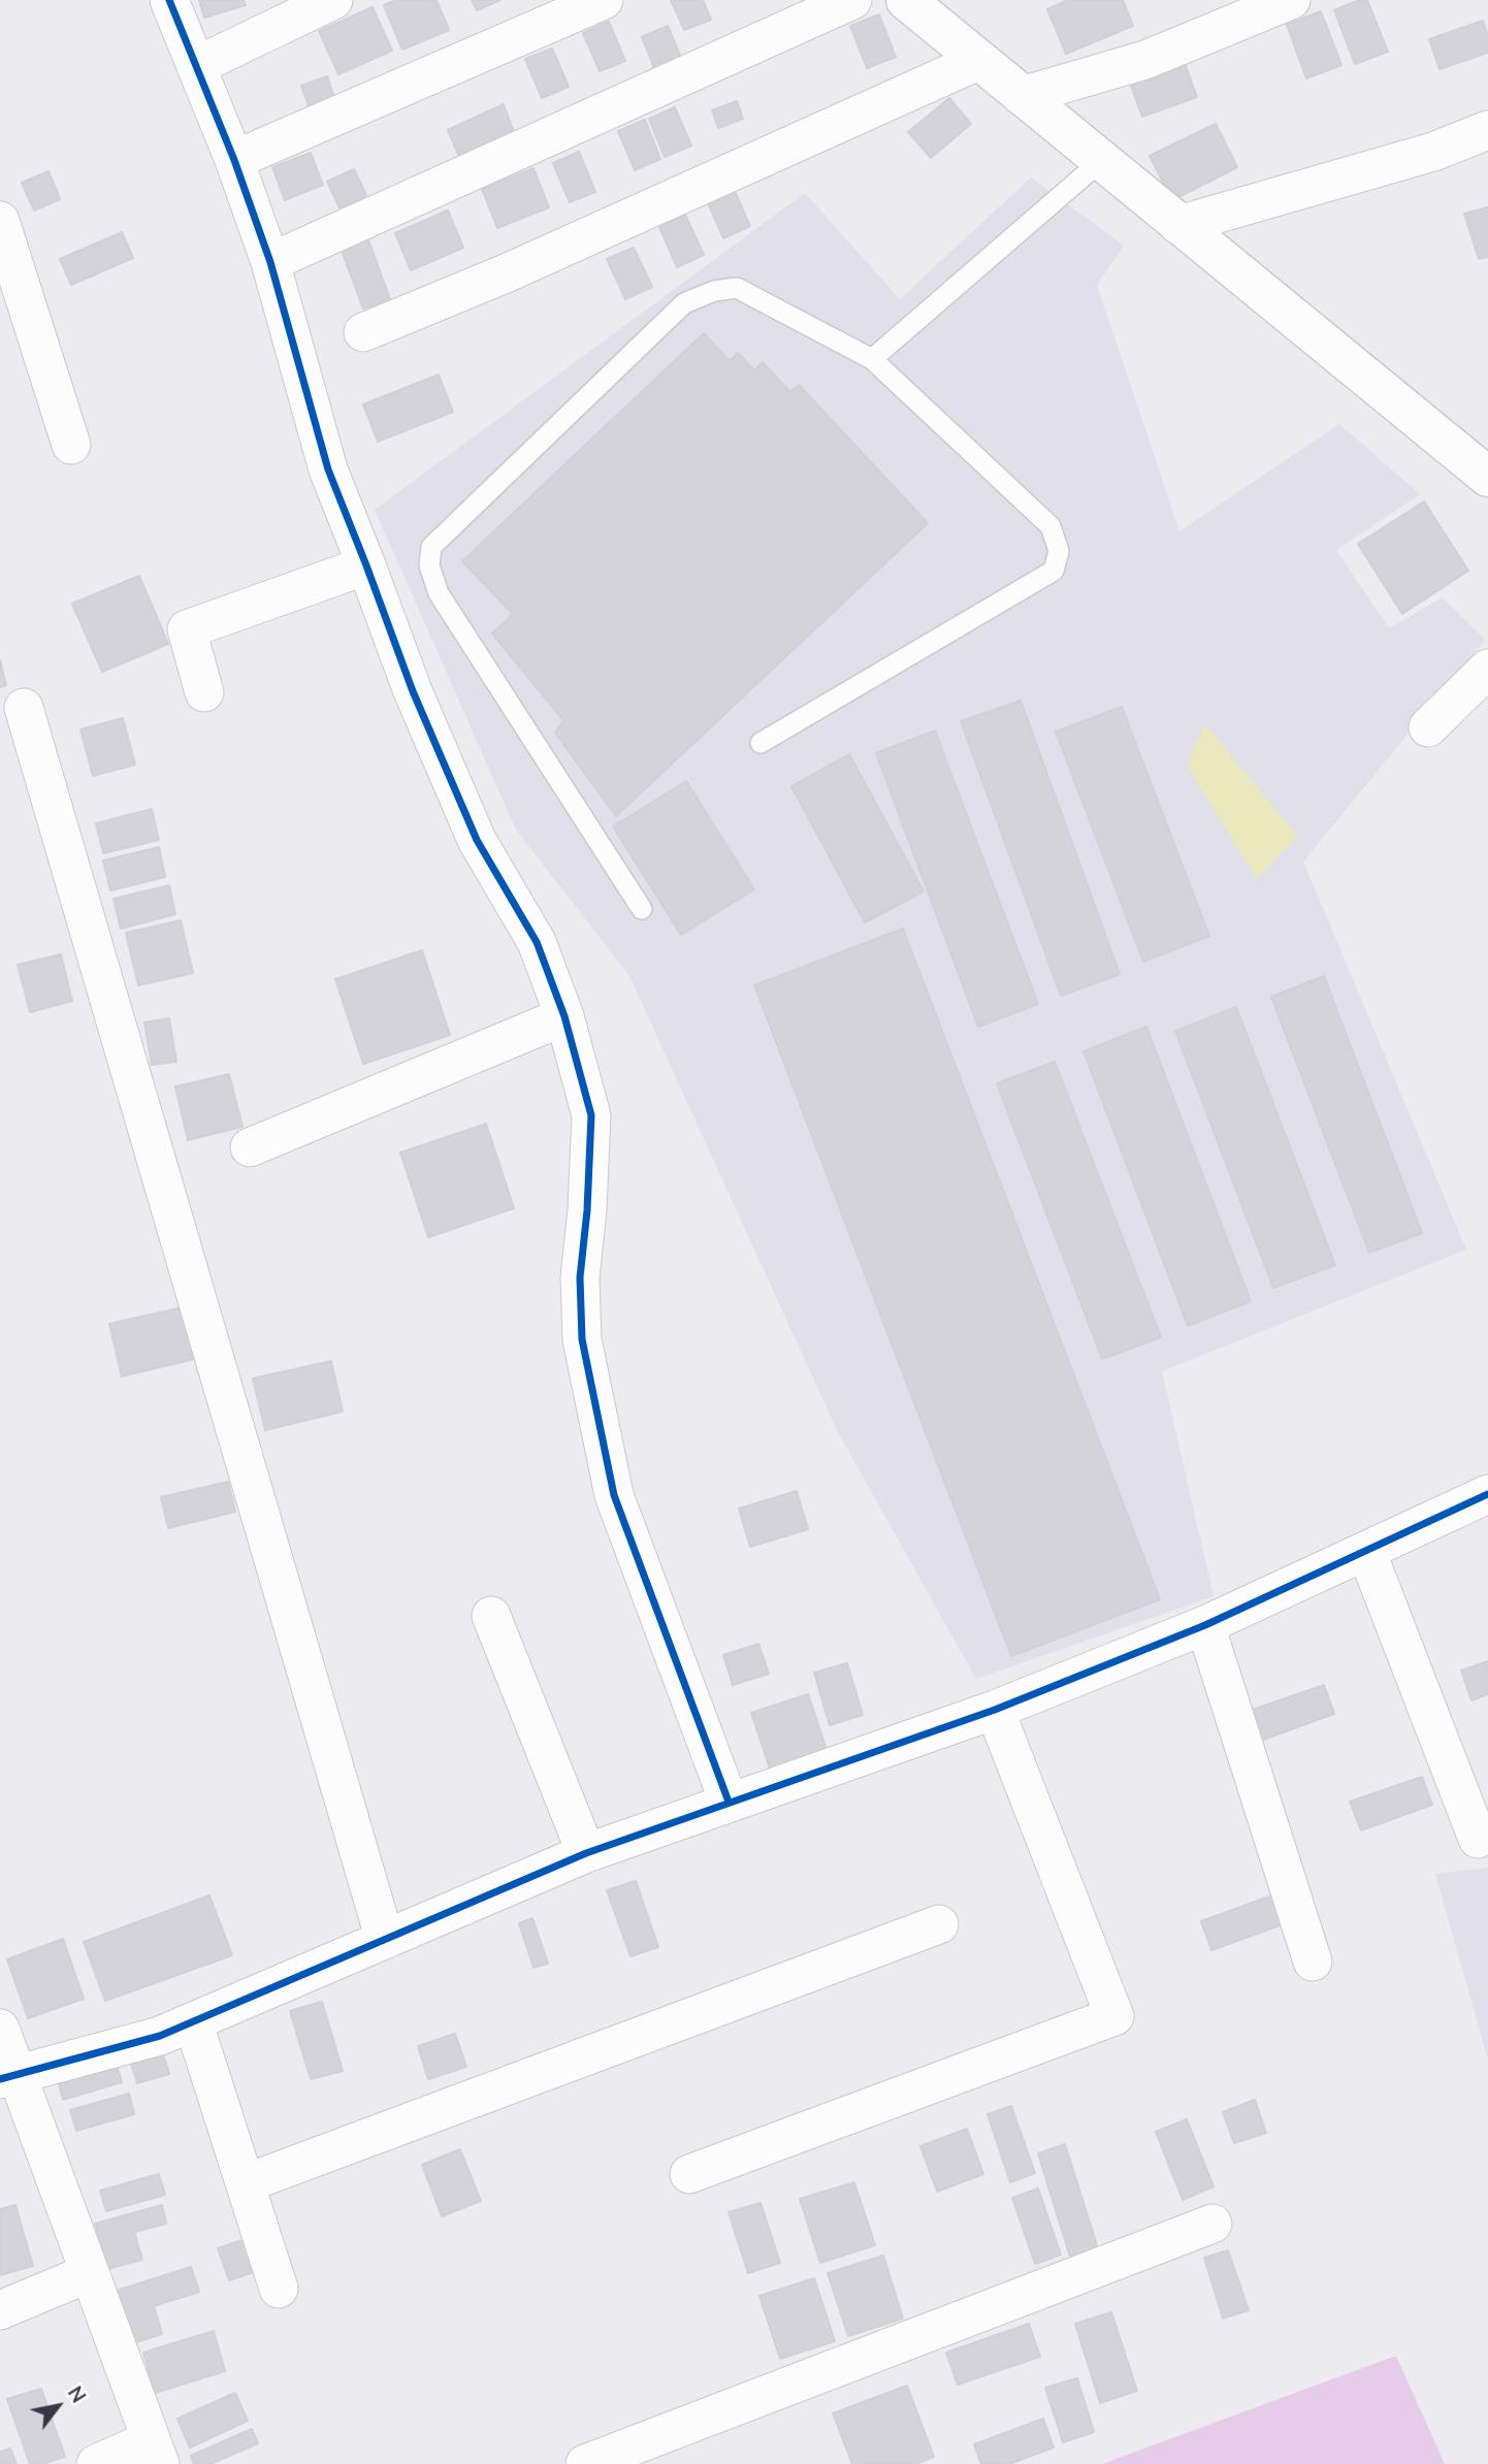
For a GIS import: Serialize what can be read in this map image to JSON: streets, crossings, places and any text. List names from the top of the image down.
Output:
{
  "north": "top right"
}
